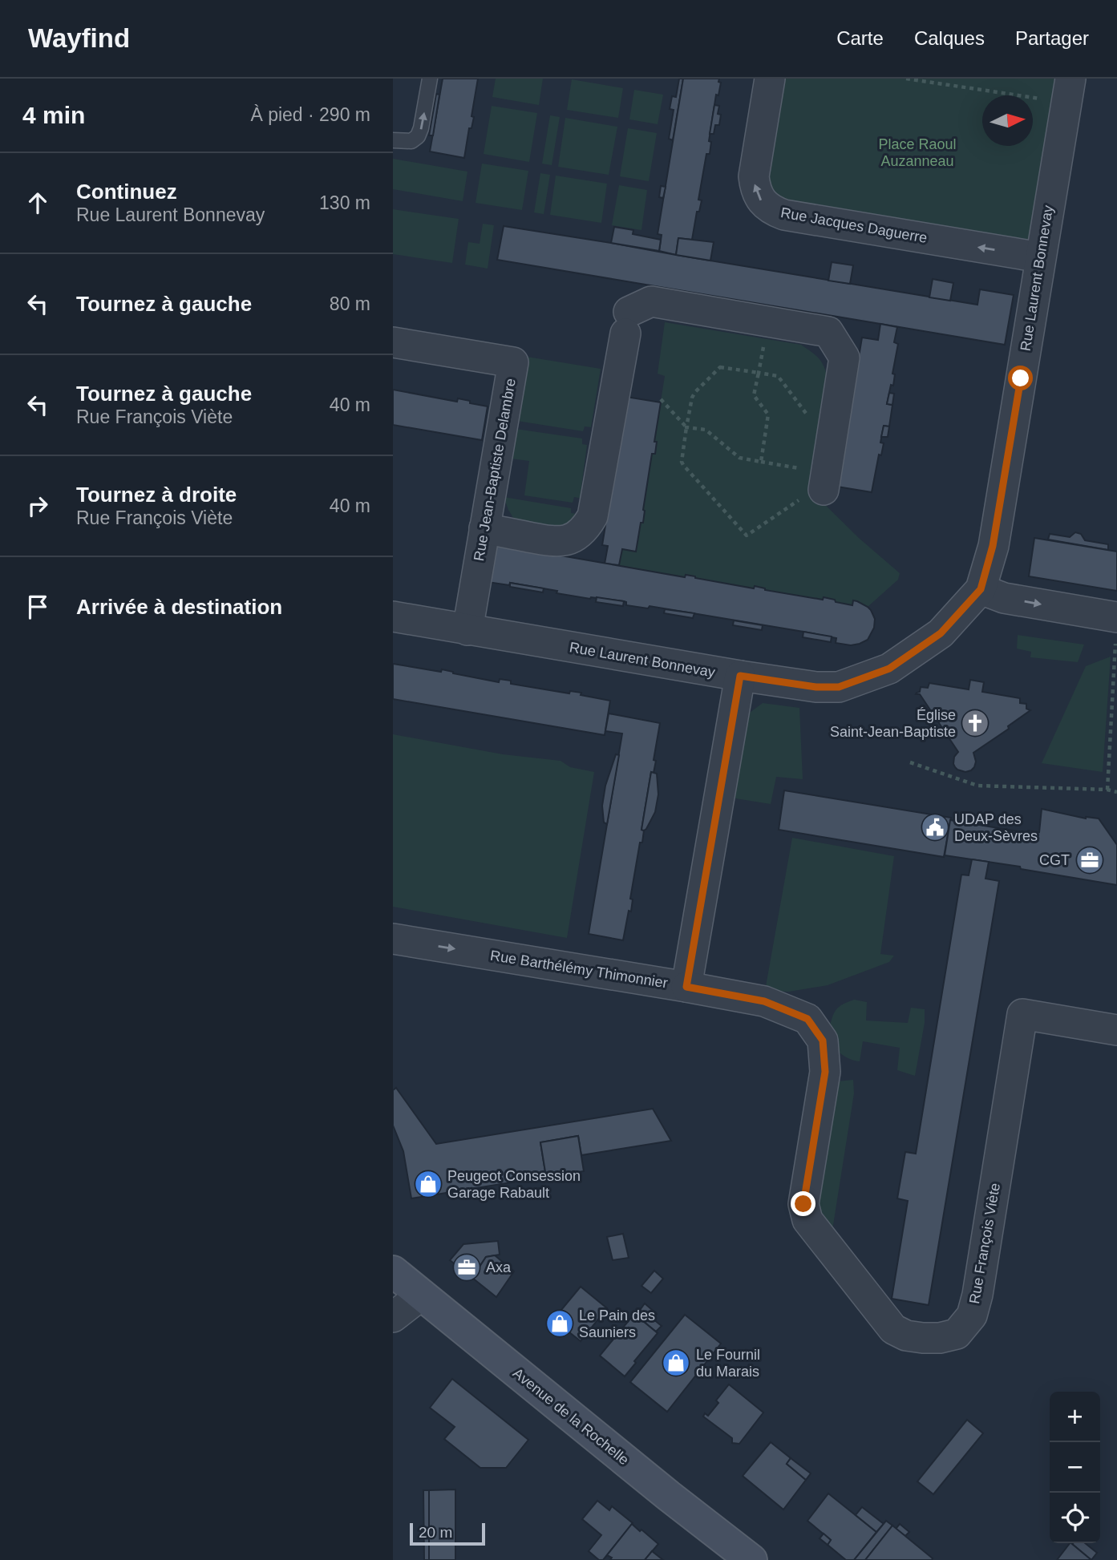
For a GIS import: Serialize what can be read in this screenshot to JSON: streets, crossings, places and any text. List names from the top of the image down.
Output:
{
  "streets": {
    "main road": ["Avenue de la Rochelle"],
    "street": [
      "Rue Jacques Daguerre",
      "Rue Laurent Bonnevay",
      "Rue Jean-Baptiste Delambre",
      "Rue Barthélémy Thimonnier",
      "Rue François Viète"
    ]
  },
  "crossings": [
    ["Rue Jacques Daguerre", "Rue Laurent Bonnevay"],
    ["Rue Laurent Bonnevay", "Rue Jean-Baptiste Delambre"],
    ["Rue Laurent Bonnevay", "Rue Barthélémy Thimonnier"],
    ["Rue Barthélémy Thimonnier", "Rue François Viète"]
  ],
  "one_way": ["Rue Barthélémy Thimonnier"],
  "parks": ["Place Raoul Auzanneau"],
  "places": {
    "church": ["Église Saint-Jean-Baptiste"],
    "public building": ["UDAP des Deux-Sèvres"],
    "office": ["CGT", "Axa"],
    "shop": ["Peugeot Consession Garage Rabault", "Le Pain des Sauniers", "Le Fournil du Marais"]
  },
  "scale_bar": "20 m",
  "north": "right",
  "page": {
    "header": "Wayfind",
    "nav": ["Carte", "Calques", "Partager"],
    "heading": ["4 min", "À pied · 290 m"],
    "list": [
      ["Continuez", "Rue Laurent Bonnevay", "130 m"],
      ["Tournez à gauche", "80 m"],
      ["Tournez à gauche", "Rue François Viète", "40 m"],
      ["Tournez à droite", "Rue François Viète", "40 m"],
      "Arrivée à destination"
    ],
    "map_buttons": ["+", "−"],
    "scale": "20 m"
  }
}
